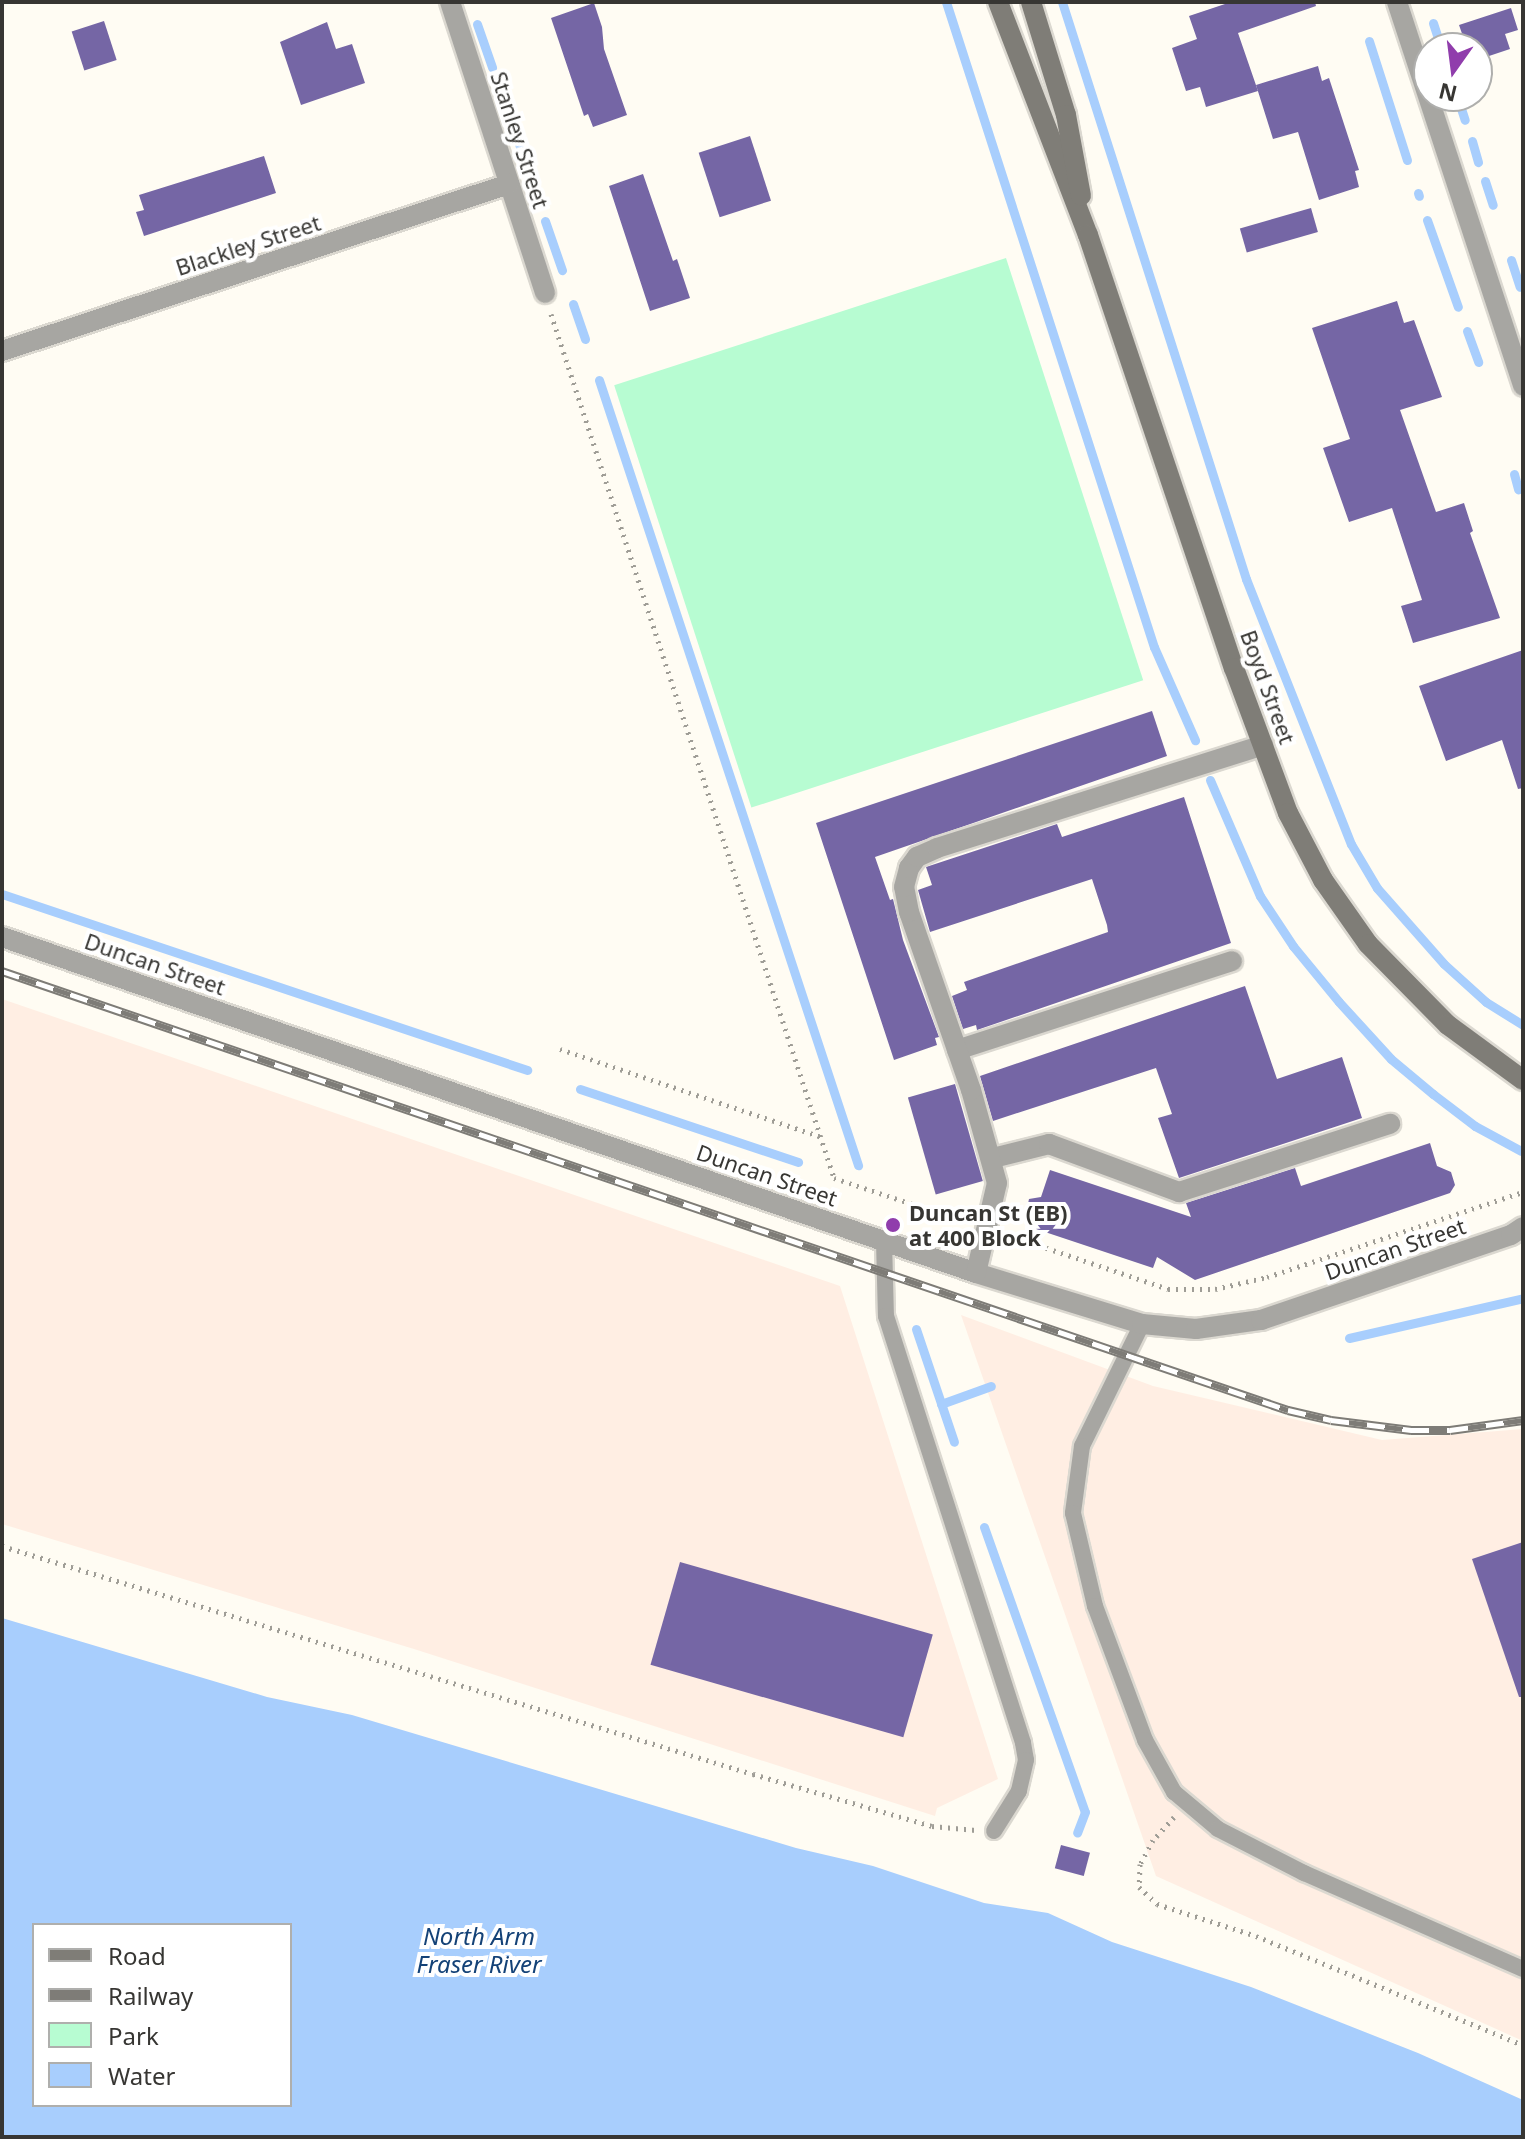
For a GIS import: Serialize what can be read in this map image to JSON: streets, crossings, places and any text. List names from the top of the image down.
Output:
{
  "streets": {
    "main road": ["Boyd Street"],
    "street": ["Stanley Street", "Blackley Street", "Duncan Street"]
  },
  "crossings": [
    ["Stanley Street", "Blackley Street"]
  ],
  "water": ["North Arm Fraser River"],
  "places": ["Duncan St (EB) at 400 Block"],
  "legend": [
    "Road",
    "Railway",
    "Park",
    "Water"
  ],
  "north": "bottom"
}
